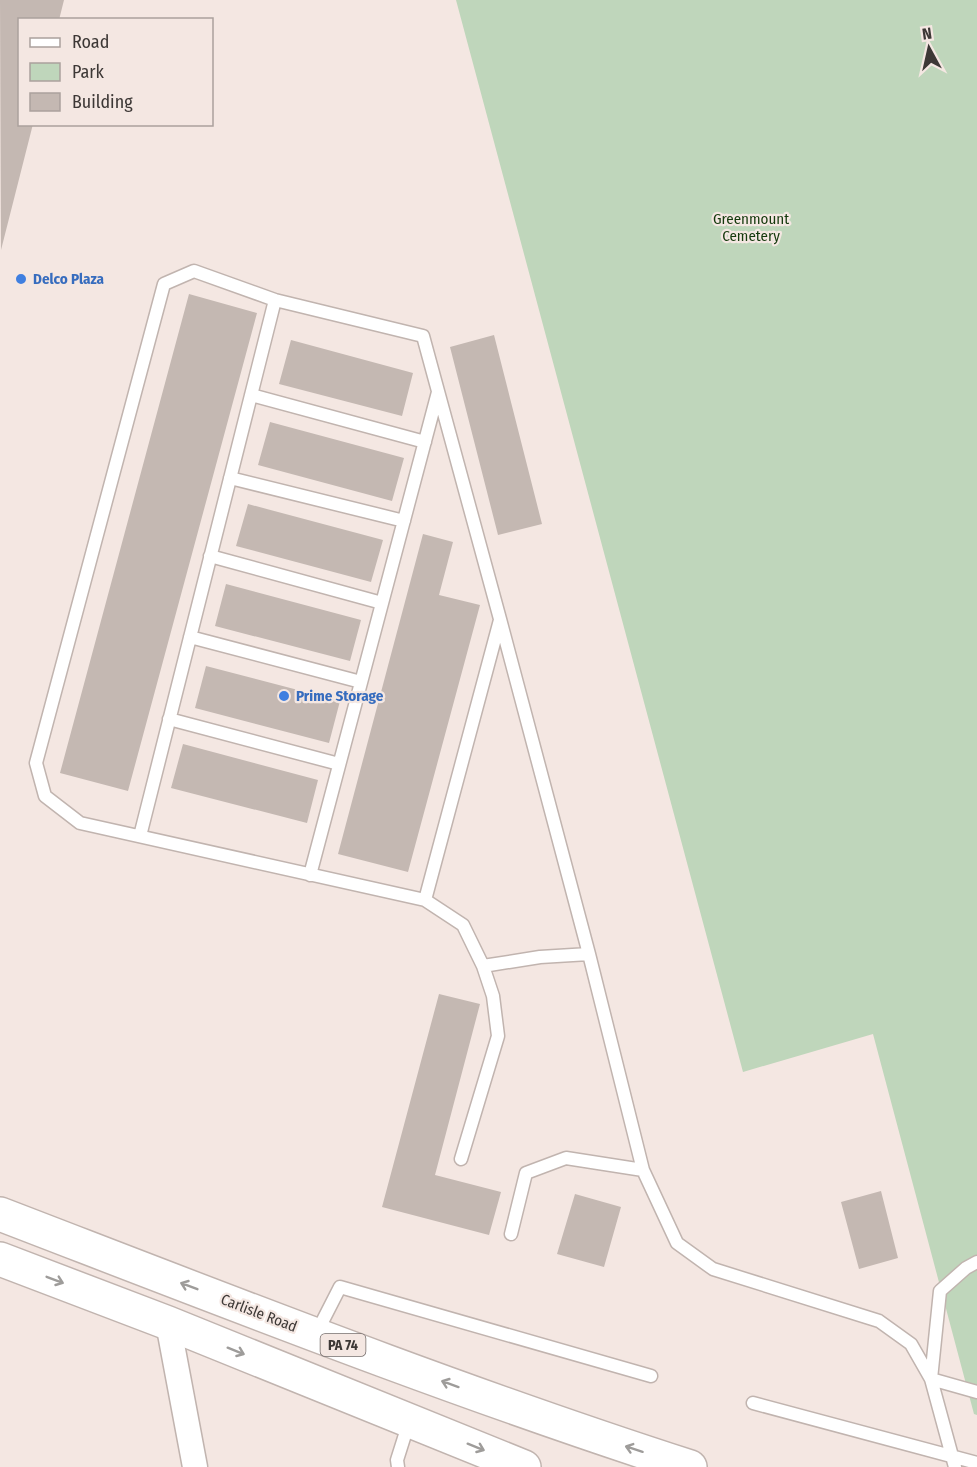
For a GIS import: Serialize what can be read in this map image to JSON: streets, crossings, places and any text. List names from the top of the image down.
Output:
{
  "streets": {
    "main road": ["Carlisle Road", "PA 74"]
  },
  "parks": ["Greenmount Cemetery"],
  "places": ["Delco Plaza", "Prime Storage"],
  "legend": ["Road", "Park", "Building"],
  "north": "top"
}
